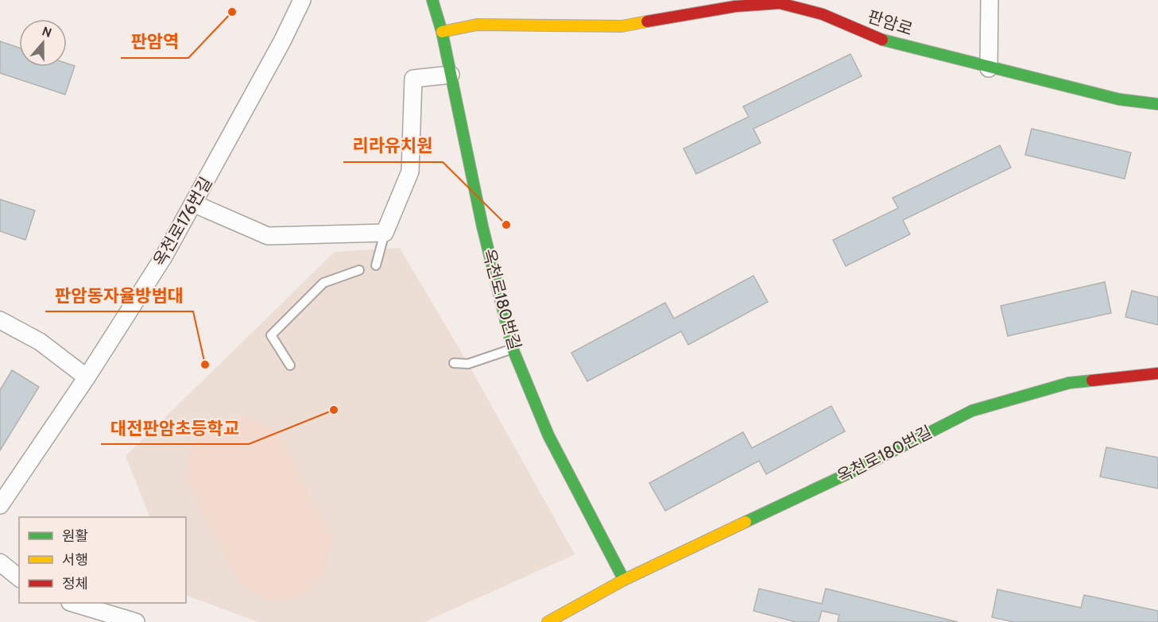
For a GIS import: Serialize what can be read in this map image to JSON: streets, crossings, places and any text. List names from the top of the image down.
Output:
{
  "streets": {
    "street": ["판암로", "옥천로176번길", "옥천로180번길"]
  },
  "crossings": [
    ["판암로", "옥천로180번길"]
  ],
  "places": [
    "판암역",
    "리라유치원",
    "판암동자율방범대",
    "대전판암초등학교"
  ],
  "legend": ["원활", "서행", "정체"],
  "north": "top"
}
